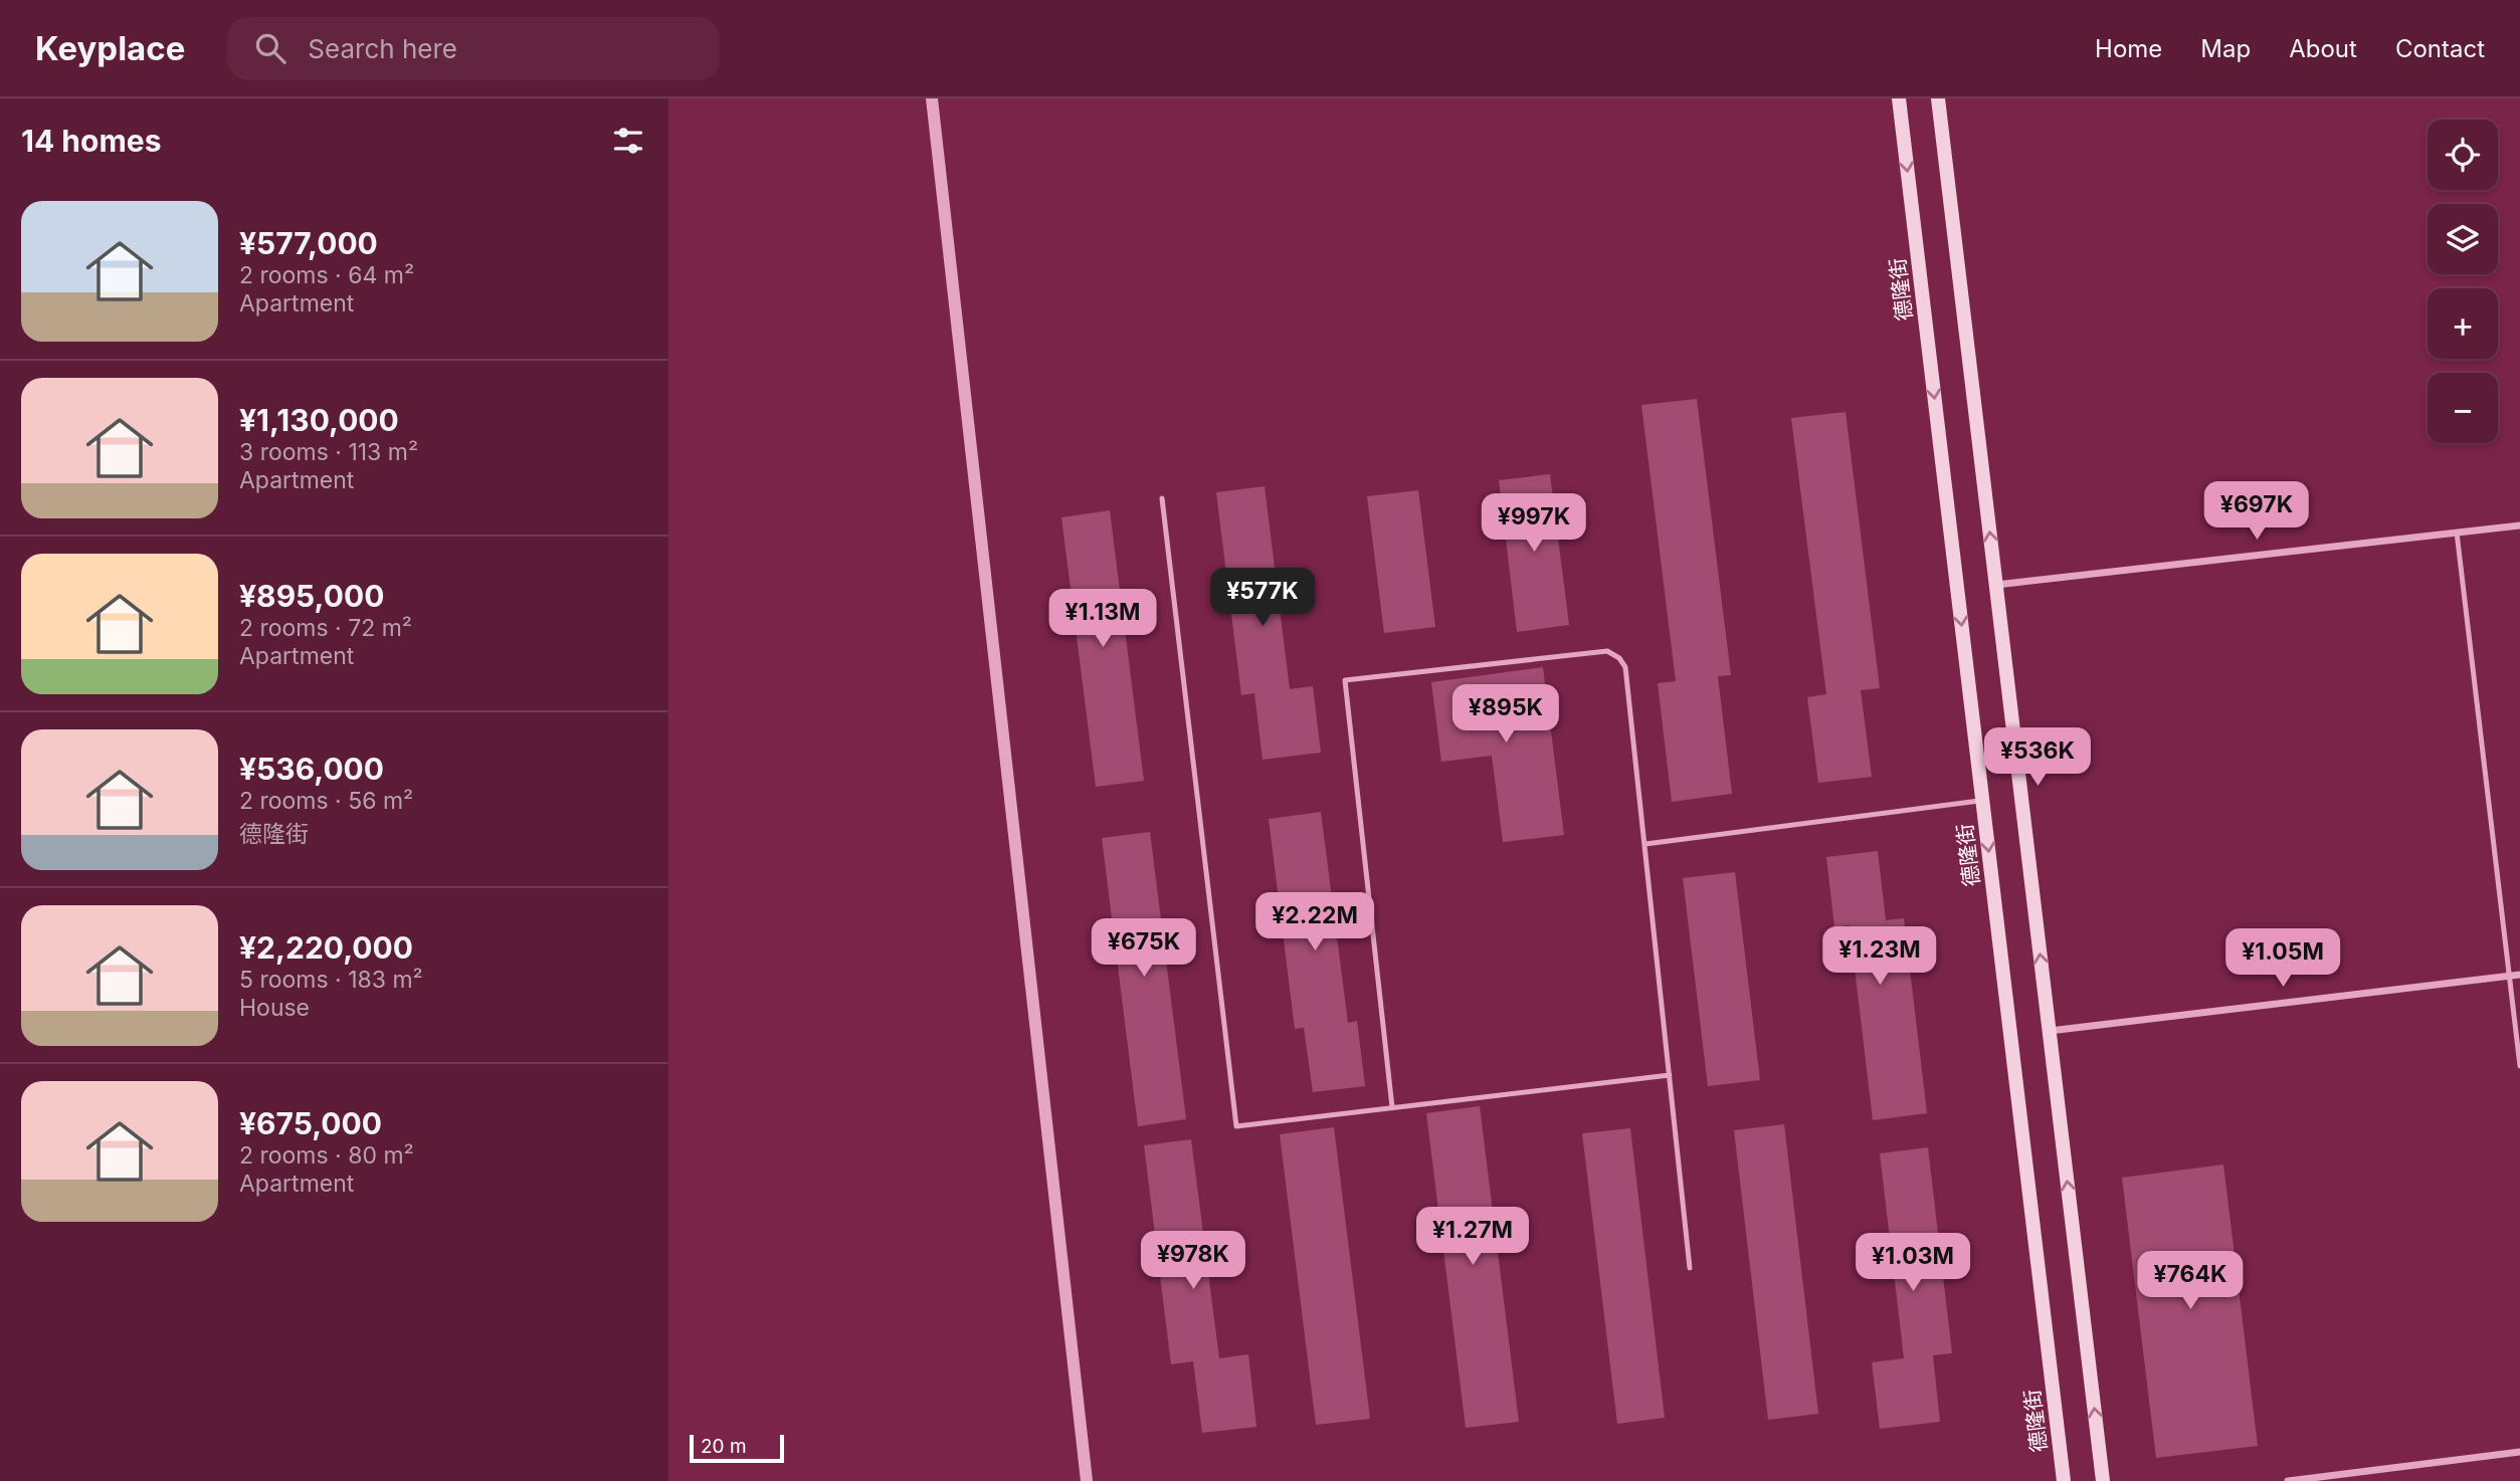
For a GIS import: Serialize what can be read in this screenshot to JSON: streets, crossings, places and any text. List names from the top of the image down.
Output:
{
  "streets": {
    "main road": ["德隆街"]
  },
  "scale_bar": "20 m",
  "page": {
    "header": "Keyplace",
    "search": "Search here",
    "nav": [
      "Home",
      "Map",
      "About",
      "Contact"
    ],
    "heading": "14 homes",
    "map_buttons": ["+", "−"],
    "list": [
      {
        "name": "¥577,000",
        "note": "2 rooms · 64 m² · Apartment"
      },
      {
        "name": "¥1,130,000",
        "note": "3 rooms · 113 m² · Apartment"
      },
      {
        "name": "¥895,000",
        "note": "2 rooms · 72 m² · Apartment"
      },
      {
        "name": "¥536,000",
        "note": "2 rooms · 56 m² · 德隆街"
      },
      {
        "name": "¥2,220,000",
        "note": "5 rooms · 183 m² · House"
      },
      {
        "name": "¥675,000",
        "note": "2 rooms · 80 m² · Apartment"
      }
    ],
    "price": [
      "¥697K",
      "¥997K",
      "¥577K",
      "¥1.13M",
      "¥895K",
      "¥536K",
      "¥2.22M",
      "¥675K",
      "¥1.23M",
      "¥1.05M",
      "¥1.27M",
      "¥978K",
      "¥1.03M",
      "¥764K"
    ],
    "scale": "20 m"
  }
}
